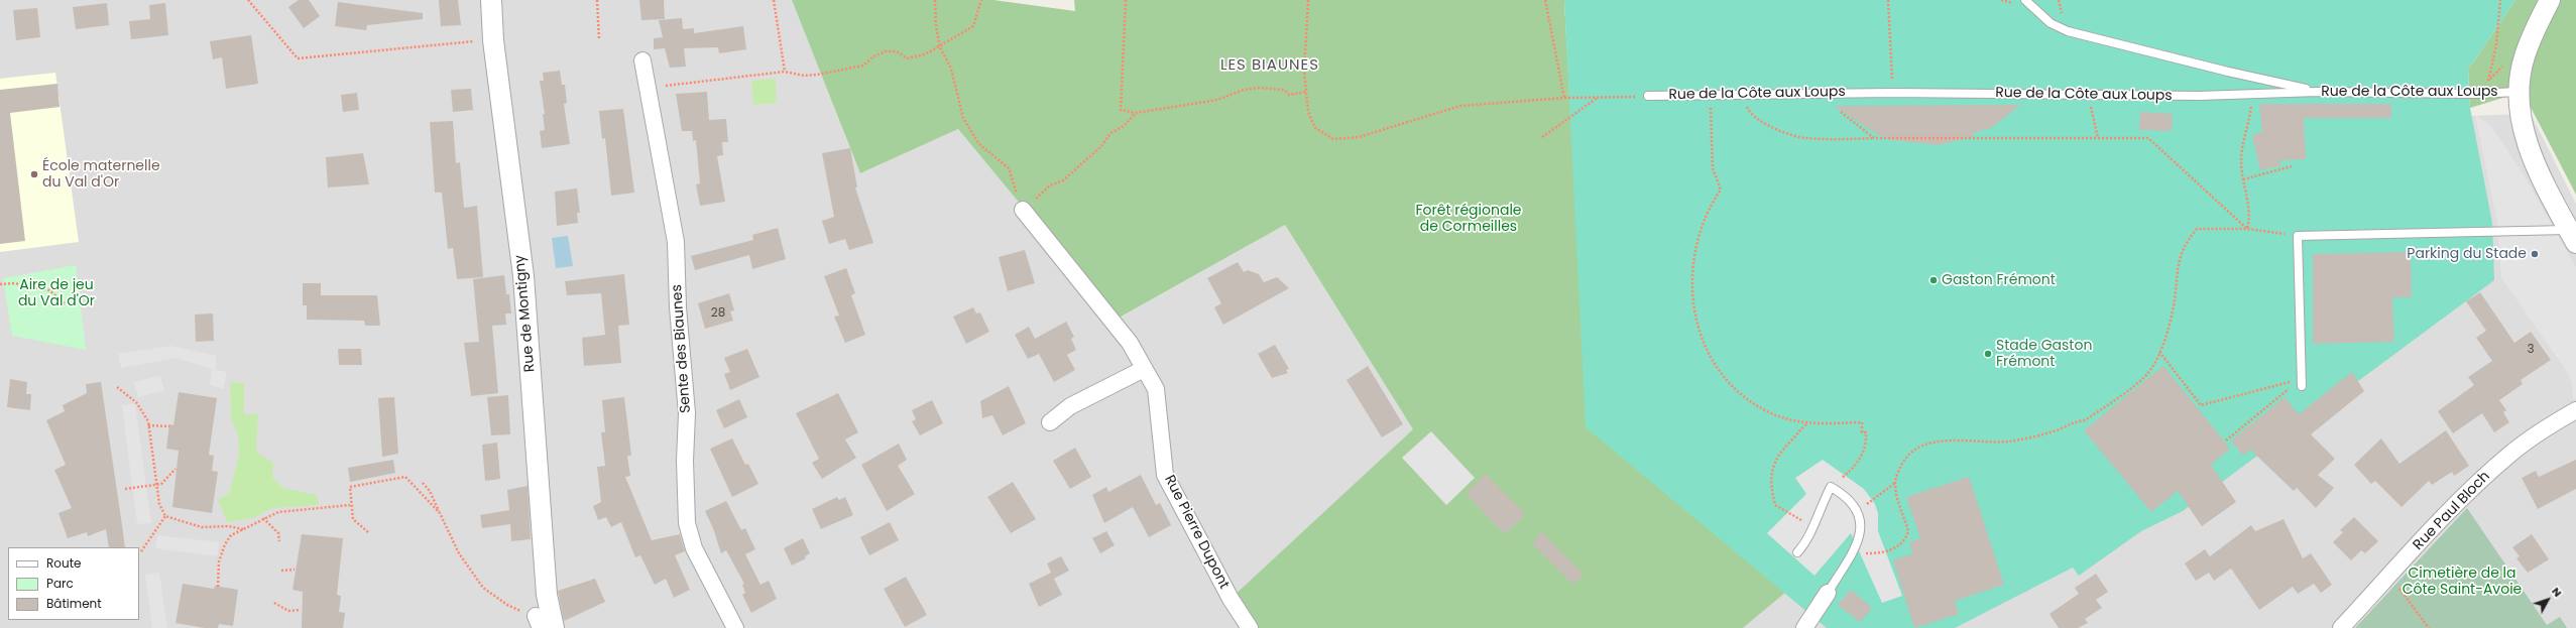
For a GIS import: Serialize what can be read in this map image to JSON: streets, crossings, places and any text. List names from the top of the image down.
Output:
{
  "streets": {
    "street": [
      "Rue de Montigny",
      "Sente des Biaunes",
      "Rue Paul Bloch",
      "Rue Pierre Dupont"
    ],
    "lane": ["Rue de la Côte aux Loups"]
  },
  "districts": ["LES BIAUNES"],
  "parks": ["Forêt régionale de Cormeilles", "Aire de jeu du Val d'Or", "Cimetière de la Côte Saint-Avoie"],
  "places": [
    "École maternelle du Val d'Or",
    "Parking du Stade",
    "Gaston Frémont",
    "Stade Gaston Frémont"
  ],
  "house_numbers": ["28", "3"],
  "legend": ["Route", "Parc", "Bâtiment"],
  "north": "top right"
}
